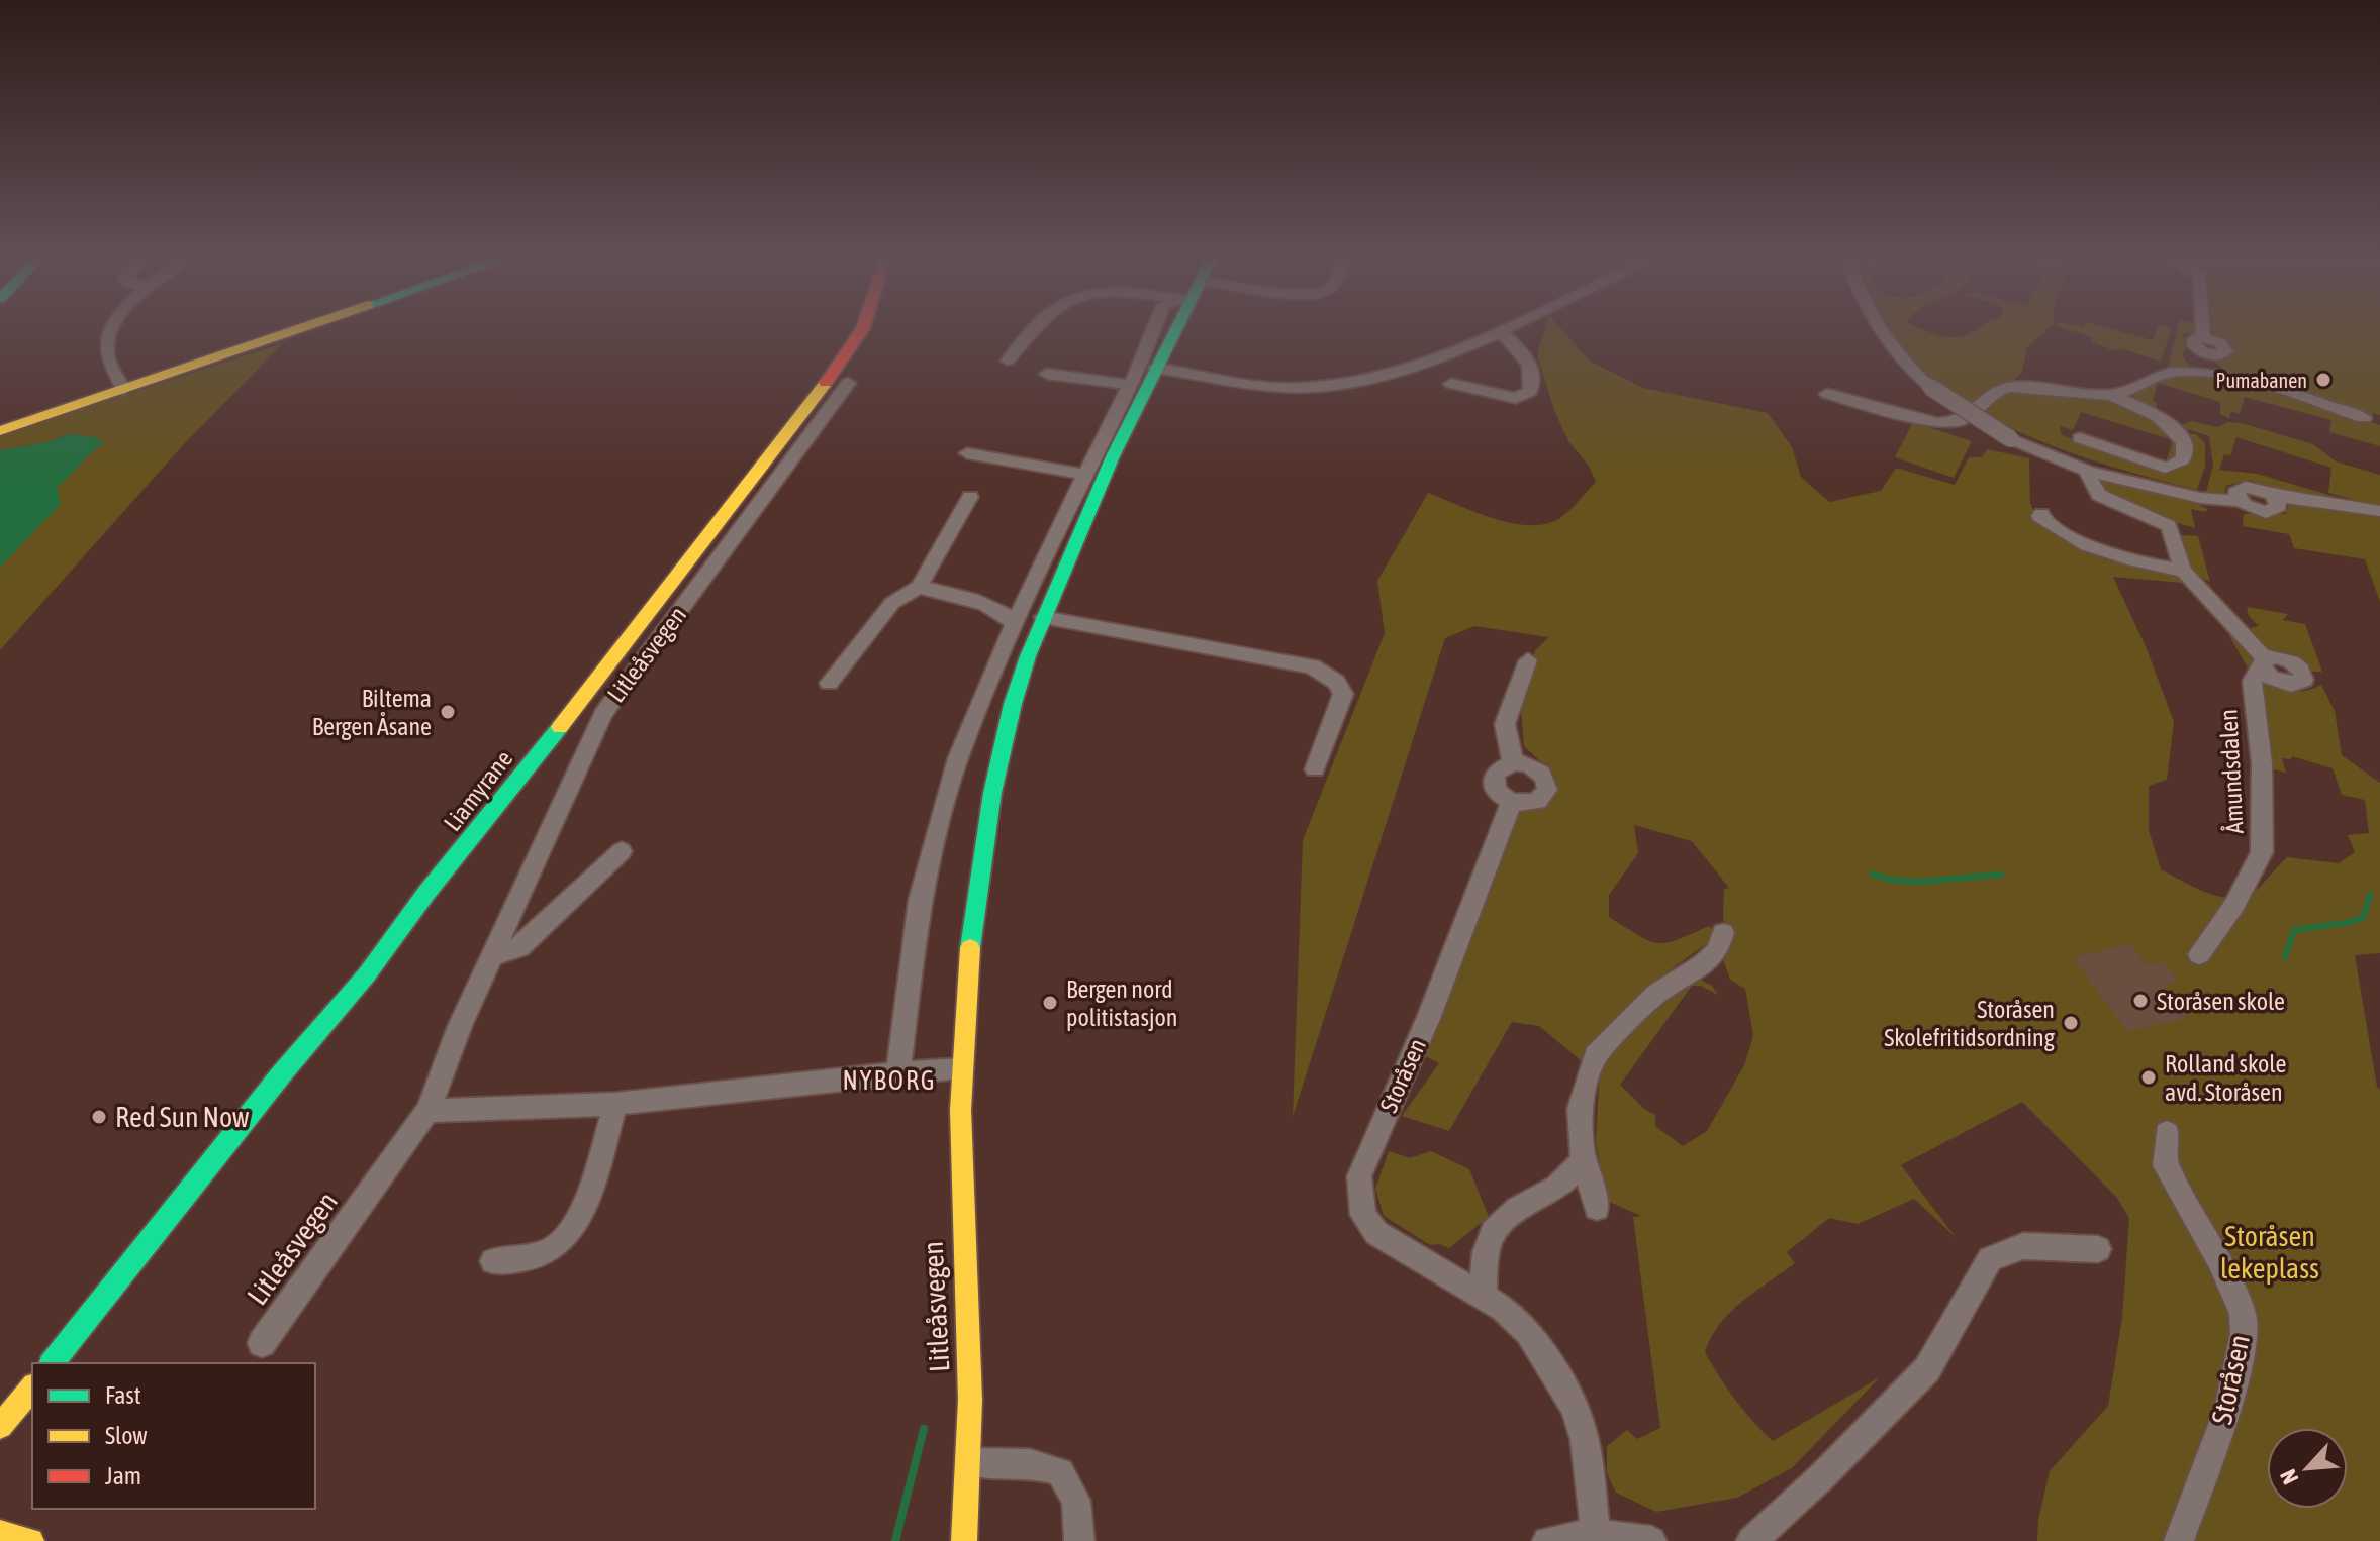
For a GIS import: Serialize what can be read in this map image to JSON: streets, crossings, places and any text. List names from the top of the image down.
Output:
{
  "streets": {
    "main road": ["Litleåsvegen", "Liamyrane"],
    "street": ["Åmundsdalen", "Storåsen"]
  },
  "districts": ["NYBORG"],
  "parks": ["Storåsen lekeplass"],
  "places": [
    "Pumabanen",
    "Biltema Bergen Åsane",
    "Storåsen skole",
    "Bergen nord politistasjon",
    "Storåsen Skolefritidsordning",
    "Rolland skole avd. Storåsen",
    "Red Sun Now"
  ],
  "legend": ["Fast", "Slow", "Jam"],
  "north": "bottom left"
}
